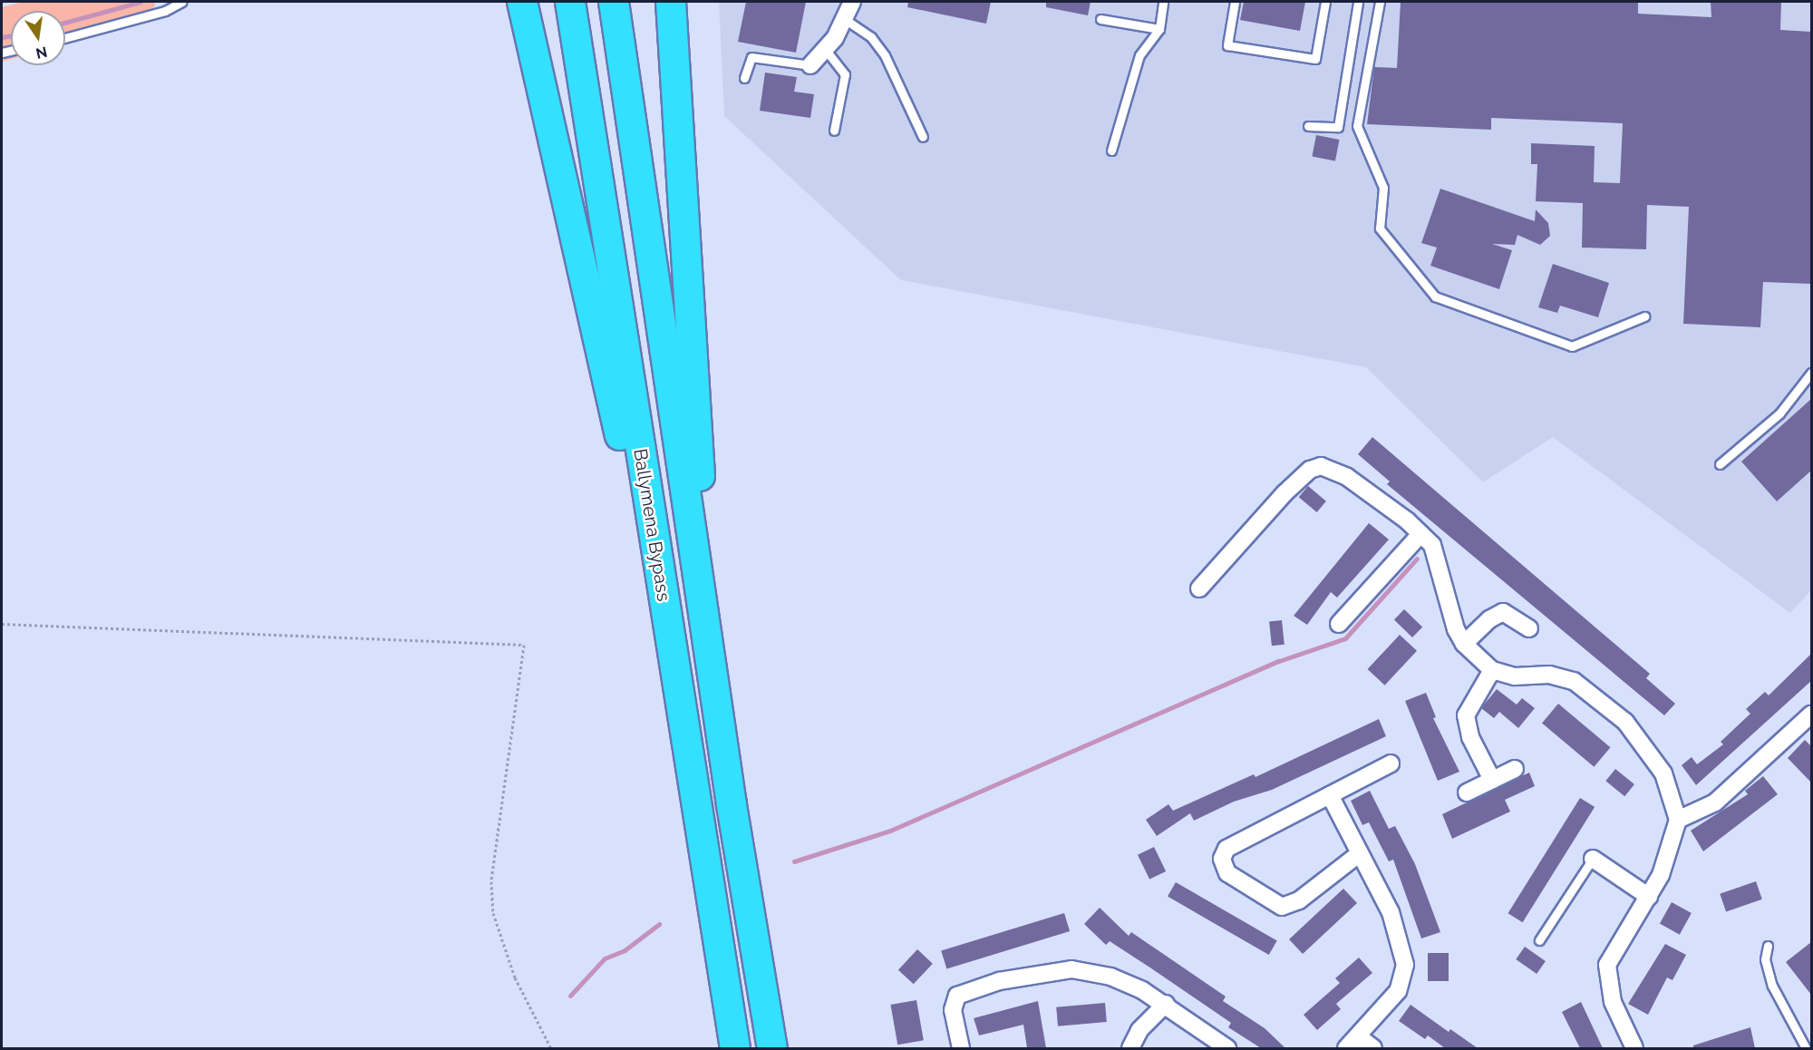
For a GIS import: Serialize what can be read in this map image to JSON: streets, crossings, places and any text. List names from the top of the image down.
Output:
{
  "streets": {
    "highway": ["Ballymena Bypass"]
  },
  "north": "bottom"
}
